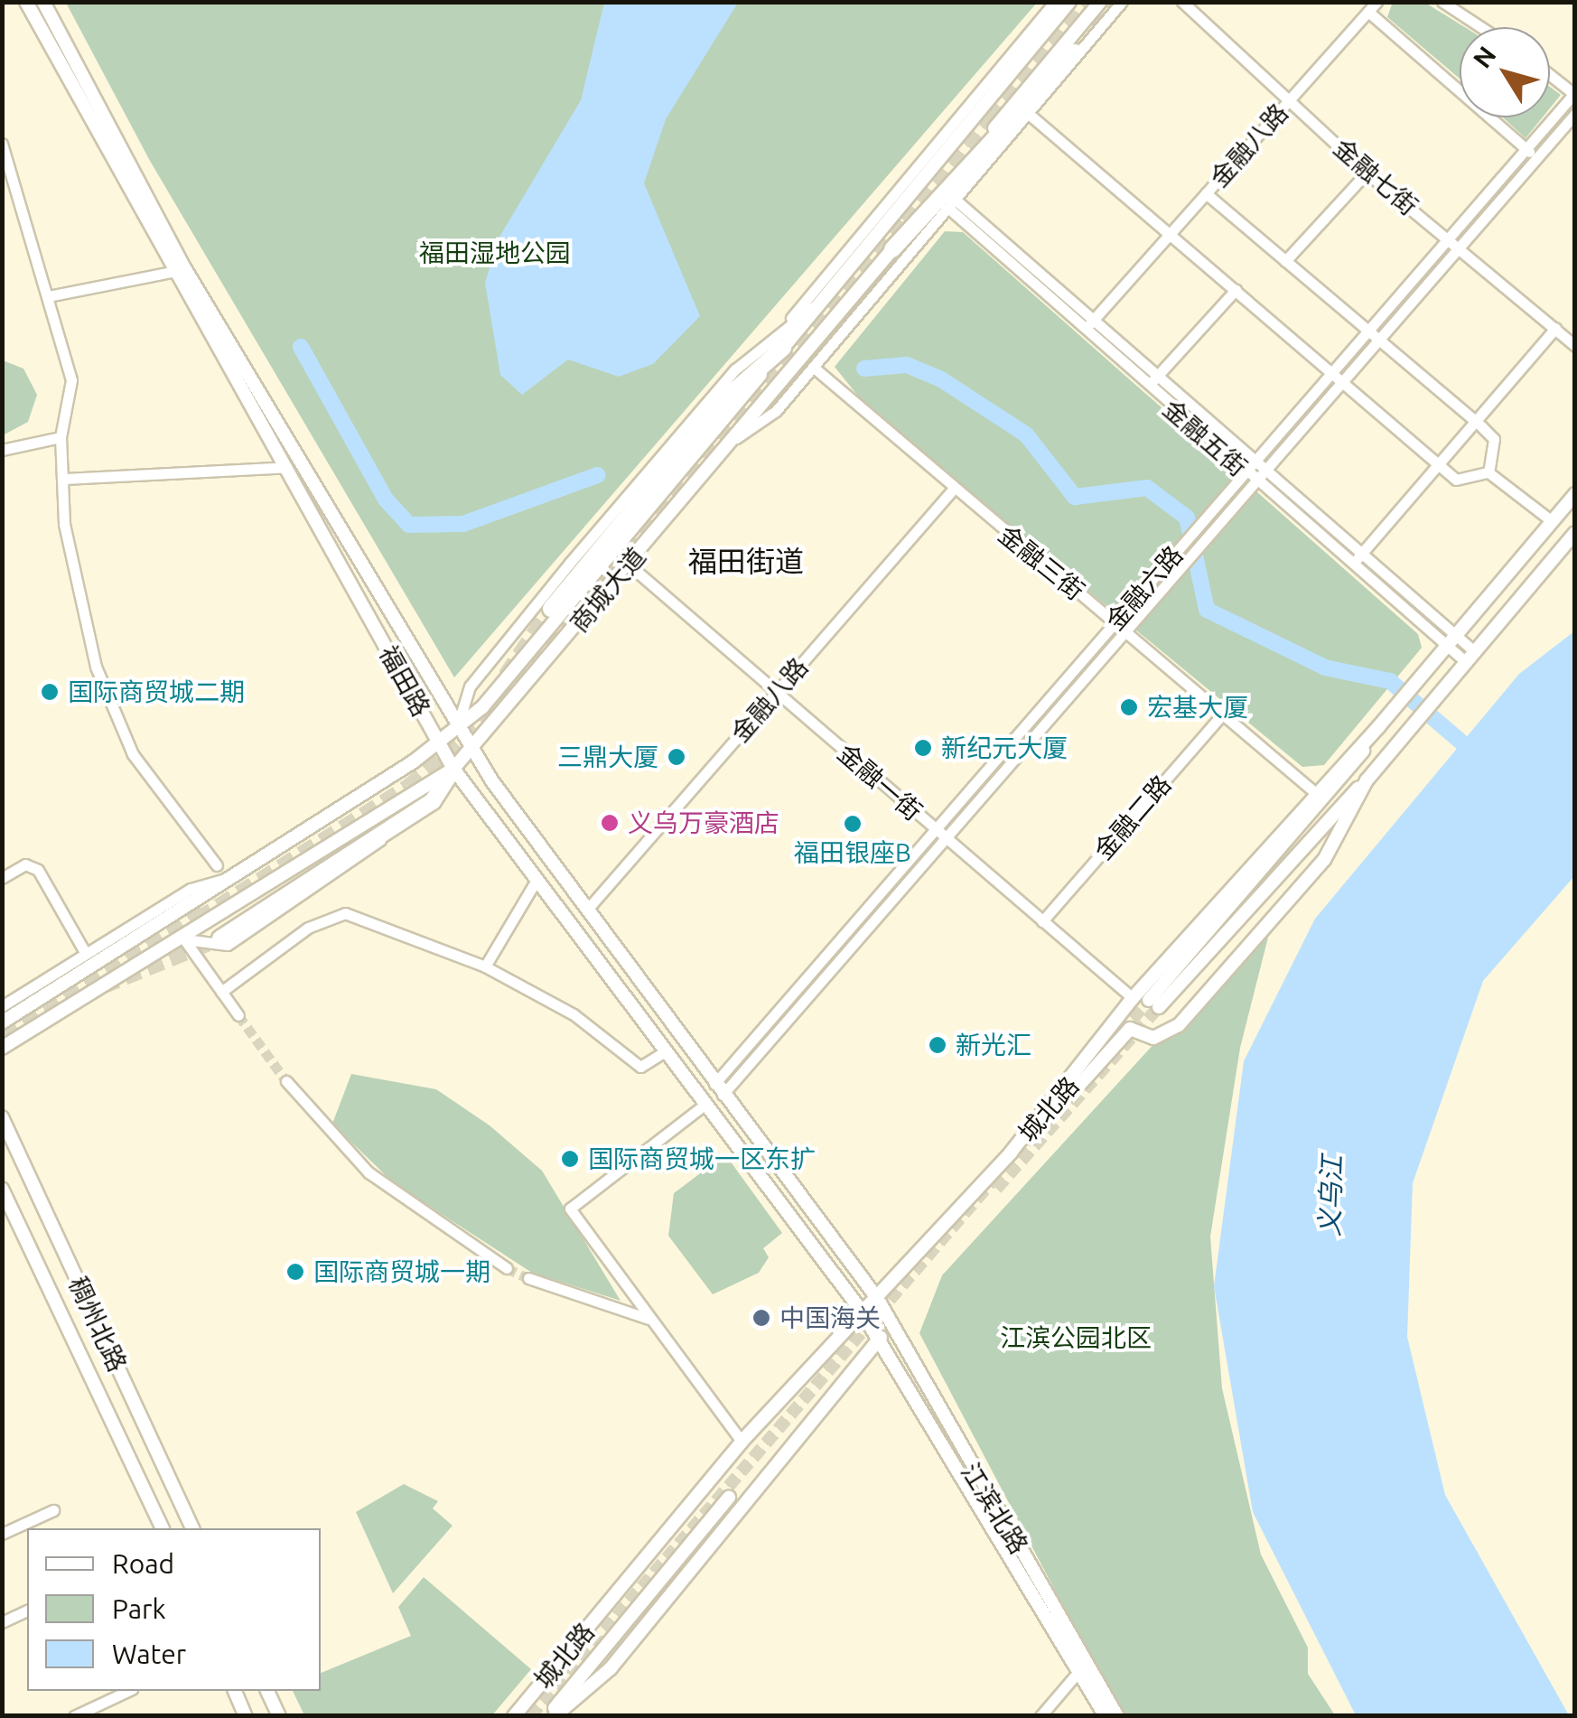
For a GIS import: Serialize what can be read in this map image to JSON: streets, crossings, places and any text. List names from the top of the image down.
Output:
{
  "streets": {
    "main road": [
      "商城大道",
      "福田路",
      "城北路",
      "稠州北路",
      "江滨北路"
    ],
    "street": [
      "金融八路",
      "金融七街",
      "金融五街",
      "金融三街",
      "金融六路",
      "金融一街",
      "金融二路"
    ]
  },
  "crossings": [
    ["金融八路", "金融七街"],
    ["金融八路", "金融五街"],
    ["金融八路", "金融三街"],
    ["金融八路", "福田路"],
    ["金融八路", "金融一街"],
    ["金融七街", "金融六路"],
    ["金融五街", "金融六路"],
    ["金融五街", "城北路"],
    ["金融三街", "金融六路"],
    ["金融三街", "金融二路"],
    ["金融三街", "城北路"],
    ["金融六路", "福田路"],
    ["金融六路", "金融一街"],
    ["商城大道", "福田路"],
    ["商城大道", "金融一街"],
    ["福田路", "城北路"],
    ["福田路", "江滨北路"],
    ["金融一街", "金融二路"],
    ["金融一街", "城北路"],
    ["城北路", "江滨北路"]
  ],
  "districts": ["福田街道"],
  "water": ["义乌江"],
  "parks": ["福田湿地公园", "江滨公园北区"],
  "places": [
    "国际商贸城二期",
    "宏基大厦",
    "新纪元大厦",
    "三鼎大厦",
    "义乌万豪酒店",
    "福田银座B",
    "新光汇",
    "国际商贸城一区东扩",
    "国际商贸城一期",
    "中国海关"
  ],
  "legend": ["Road", "Park", "Water"],
  "north": "top left"
}
